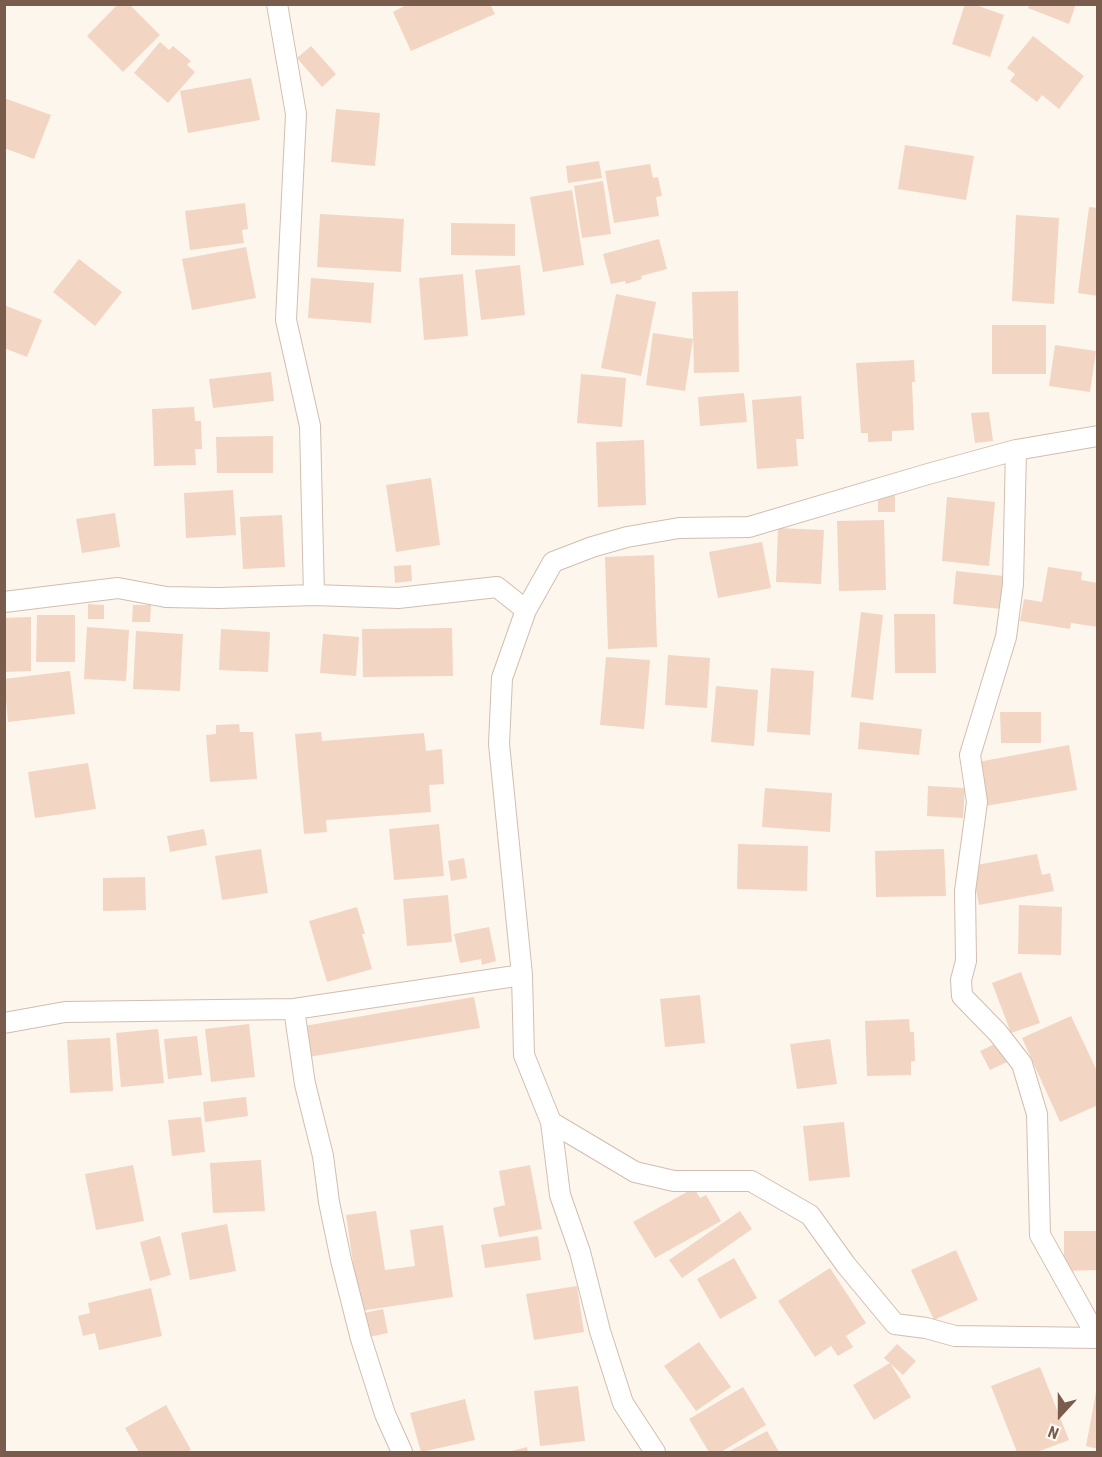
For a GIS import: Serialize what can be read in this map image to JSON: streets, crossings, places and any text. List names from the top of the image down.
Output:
{
  "north": "bottom"
}
